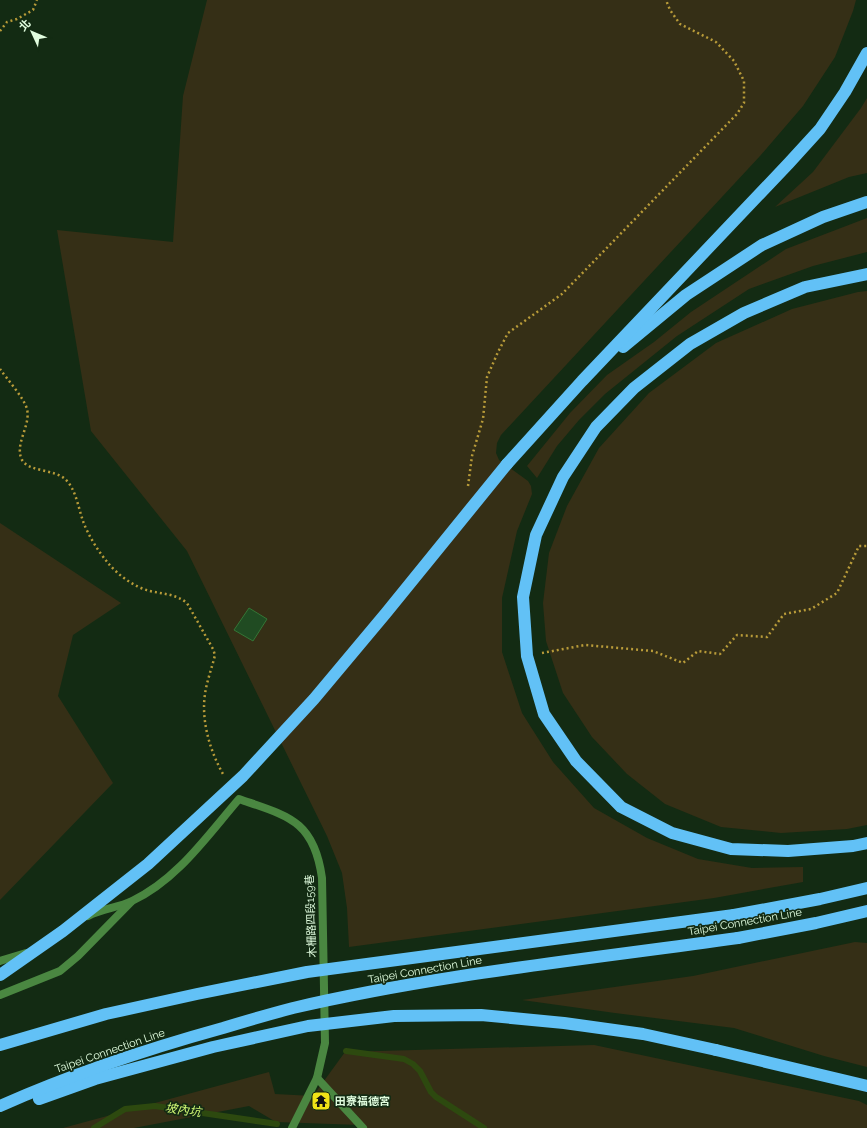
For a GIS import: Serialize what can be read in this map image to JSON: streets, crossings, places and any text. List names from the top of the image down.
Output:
{
  "streets": {
    "highway": ["Taipei Connection Line"],
    "street": ["木柵路四段159巷"]
  },
  "water": ["坡內坑"],
  "places": {
    "temple": ["田寮福德宮"]
  },
  "north": "top left"
}
